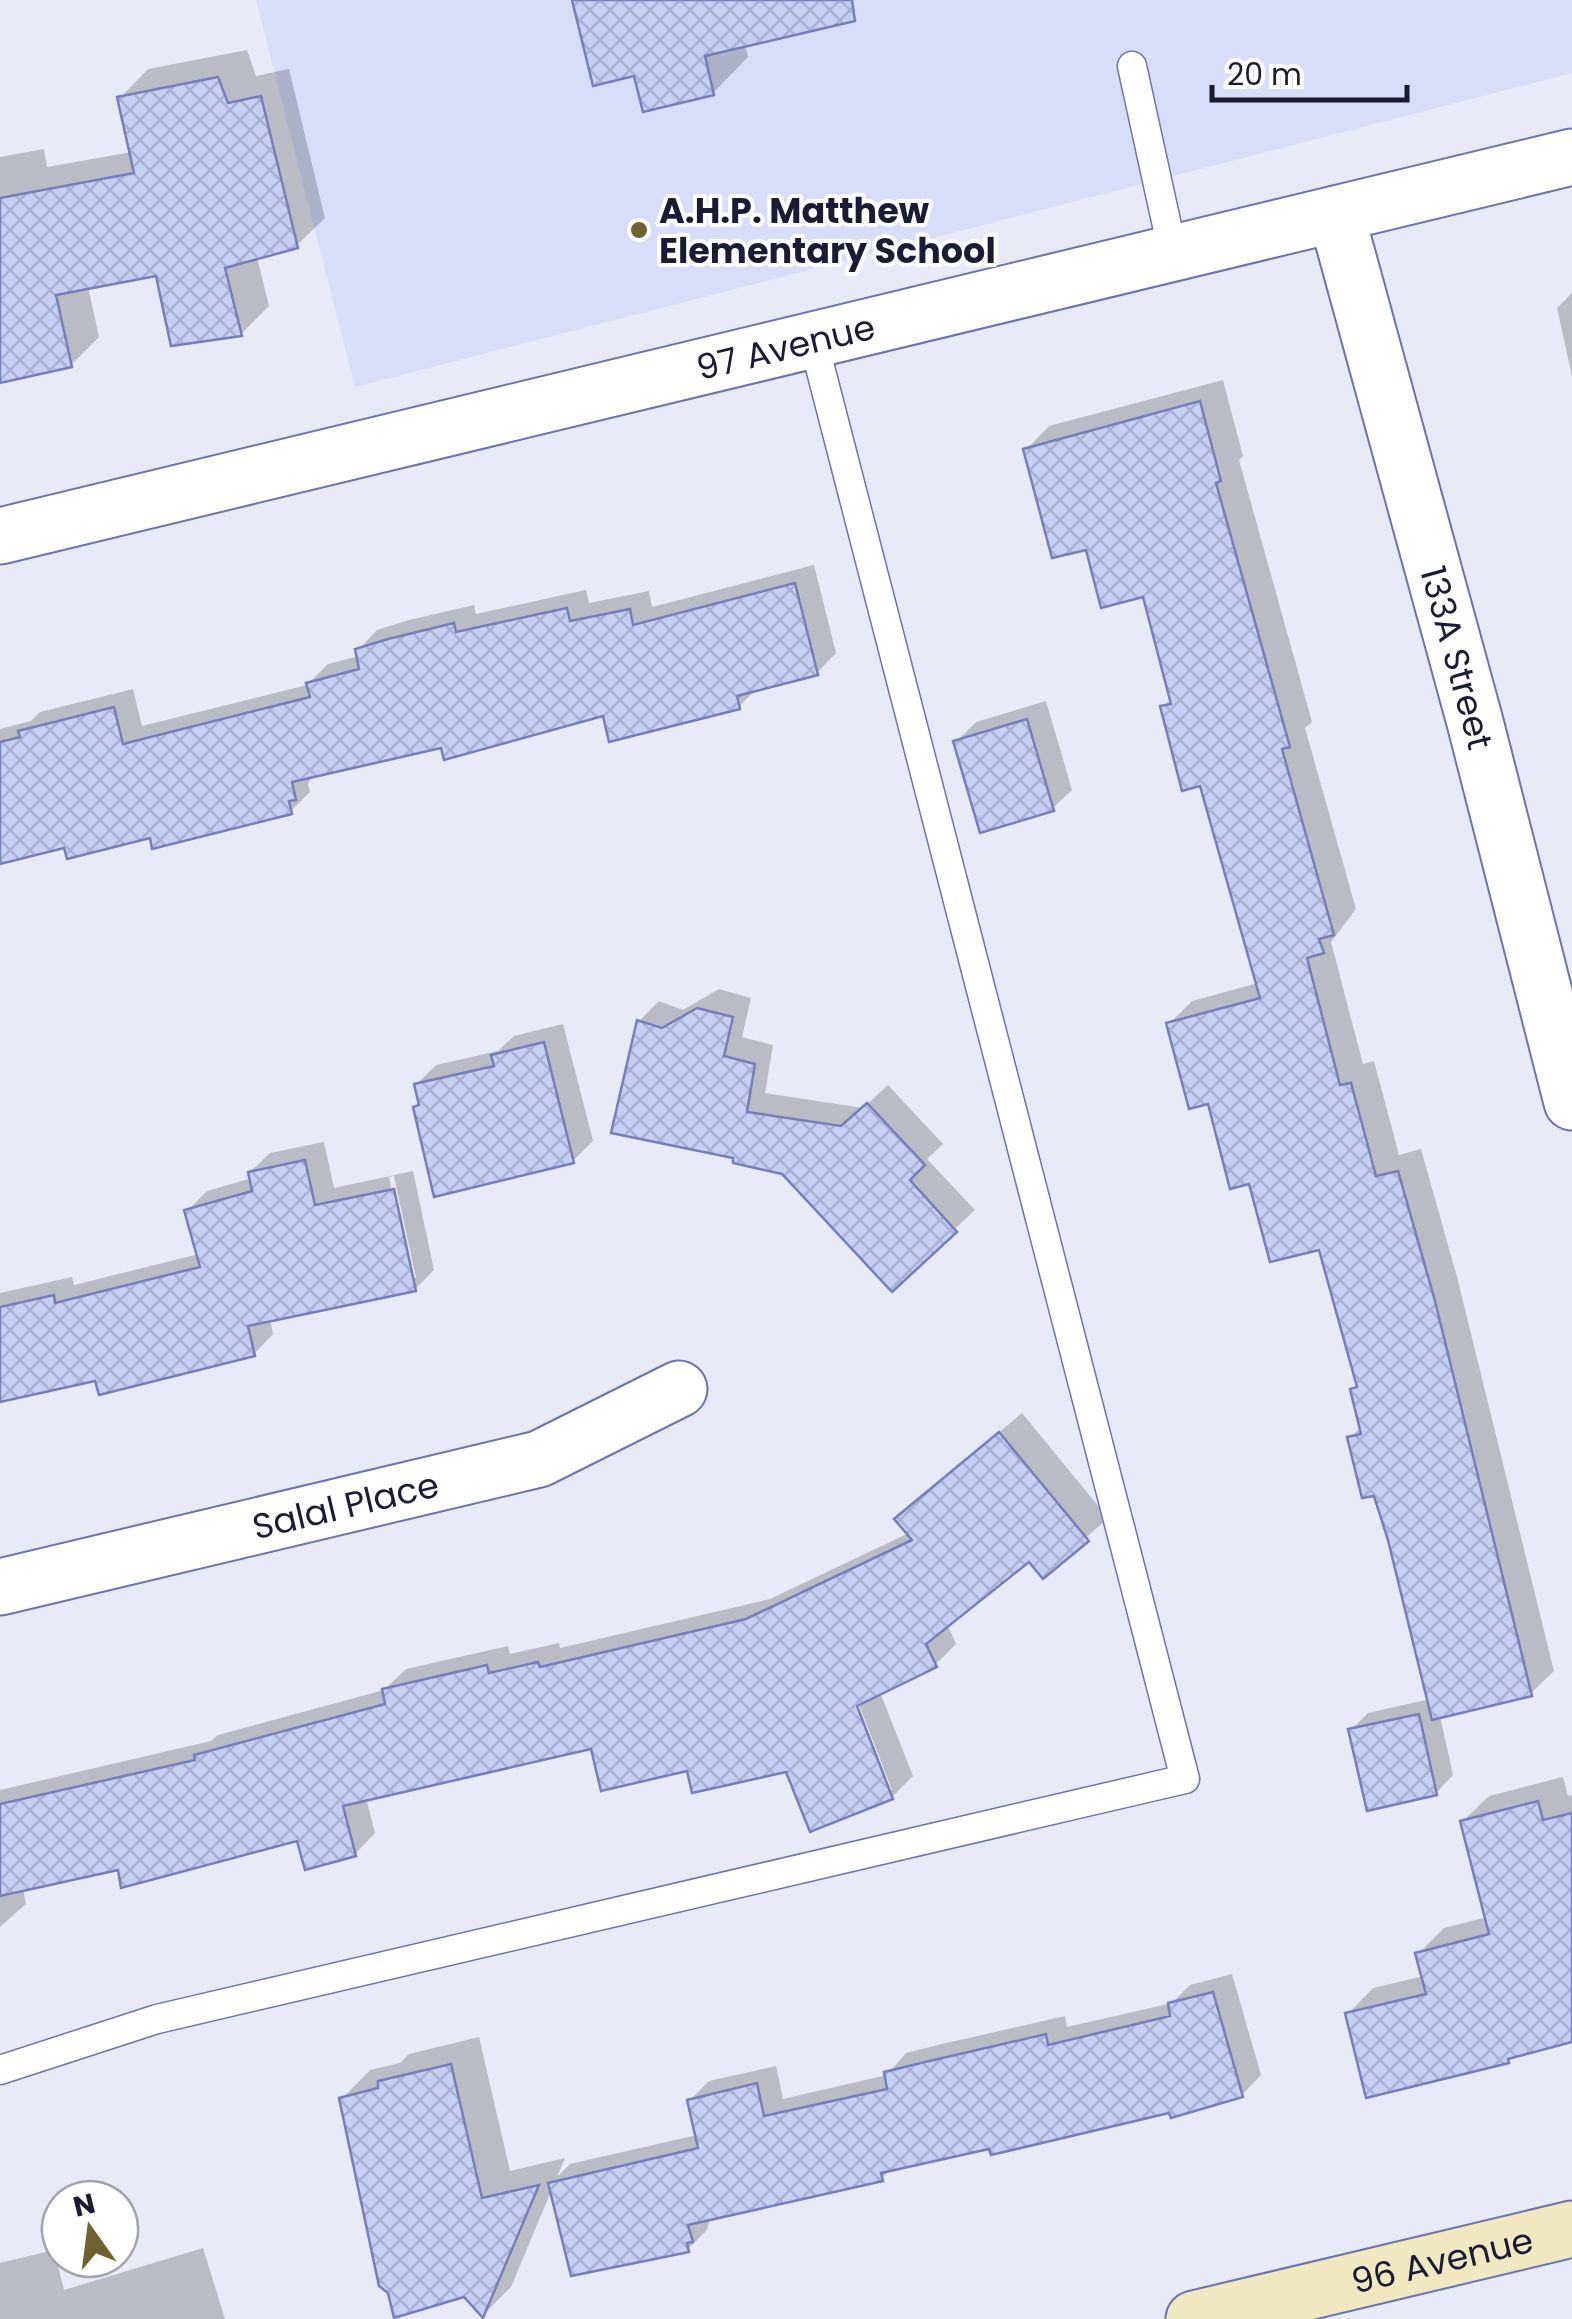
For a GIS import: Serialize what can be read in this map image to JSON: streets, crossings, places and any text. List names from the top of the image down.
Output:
{
  "streets": {
    "main road": ["96 Avenue"],
    "street": ["97 Avenue", "133A Street", "Salal Place"]
  },
  "crossings": [
    ["97 Avenue", "133A Street"]
  ],
  "places": ["A.H.P. Matthew Elementary School"],
  "scale_bar": "20 m",
  "north": "top"
}
